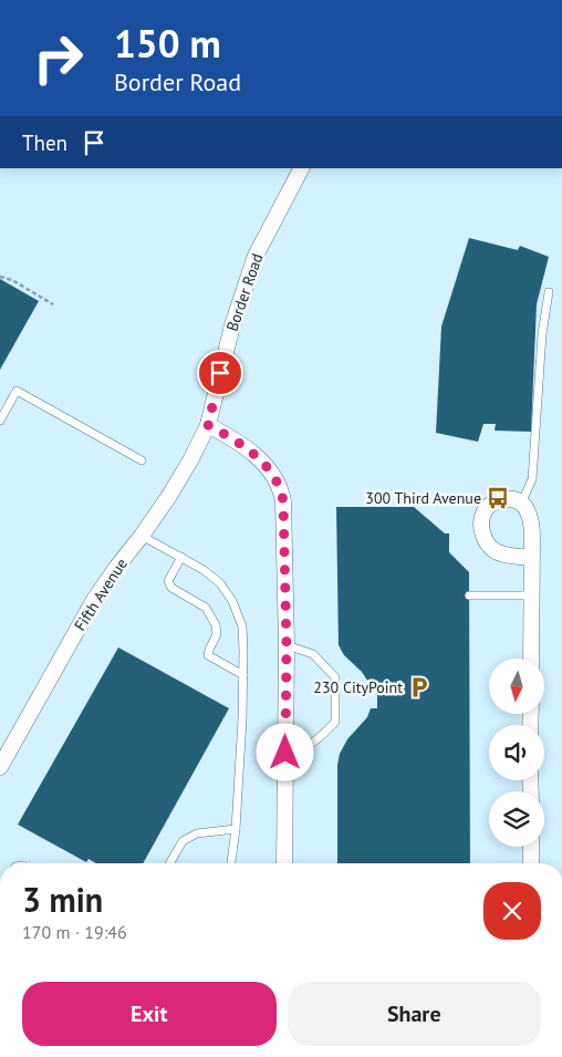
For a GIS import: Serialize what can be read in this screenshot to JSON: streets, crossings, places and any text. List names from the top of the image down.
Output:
{
  "streets": {
    "street": ["Border Road", "Fifth Avenue"]
  },
  "crossings": [
    ["Border Road", "Fifth Avenue"]
  ],
  "places": {
    "bus stop": ["300 Third Avenue"],
    "parking": ["230 CityPoint"]
  },
  "north": "bottom",
  "page": {
    "turn": ["150 m", "Border Road"],
    "then": "Then",
    "heading": ["3 min", "170 m · 19:46"],
    "buttons": ["Exit", "Share"]
  }
}
